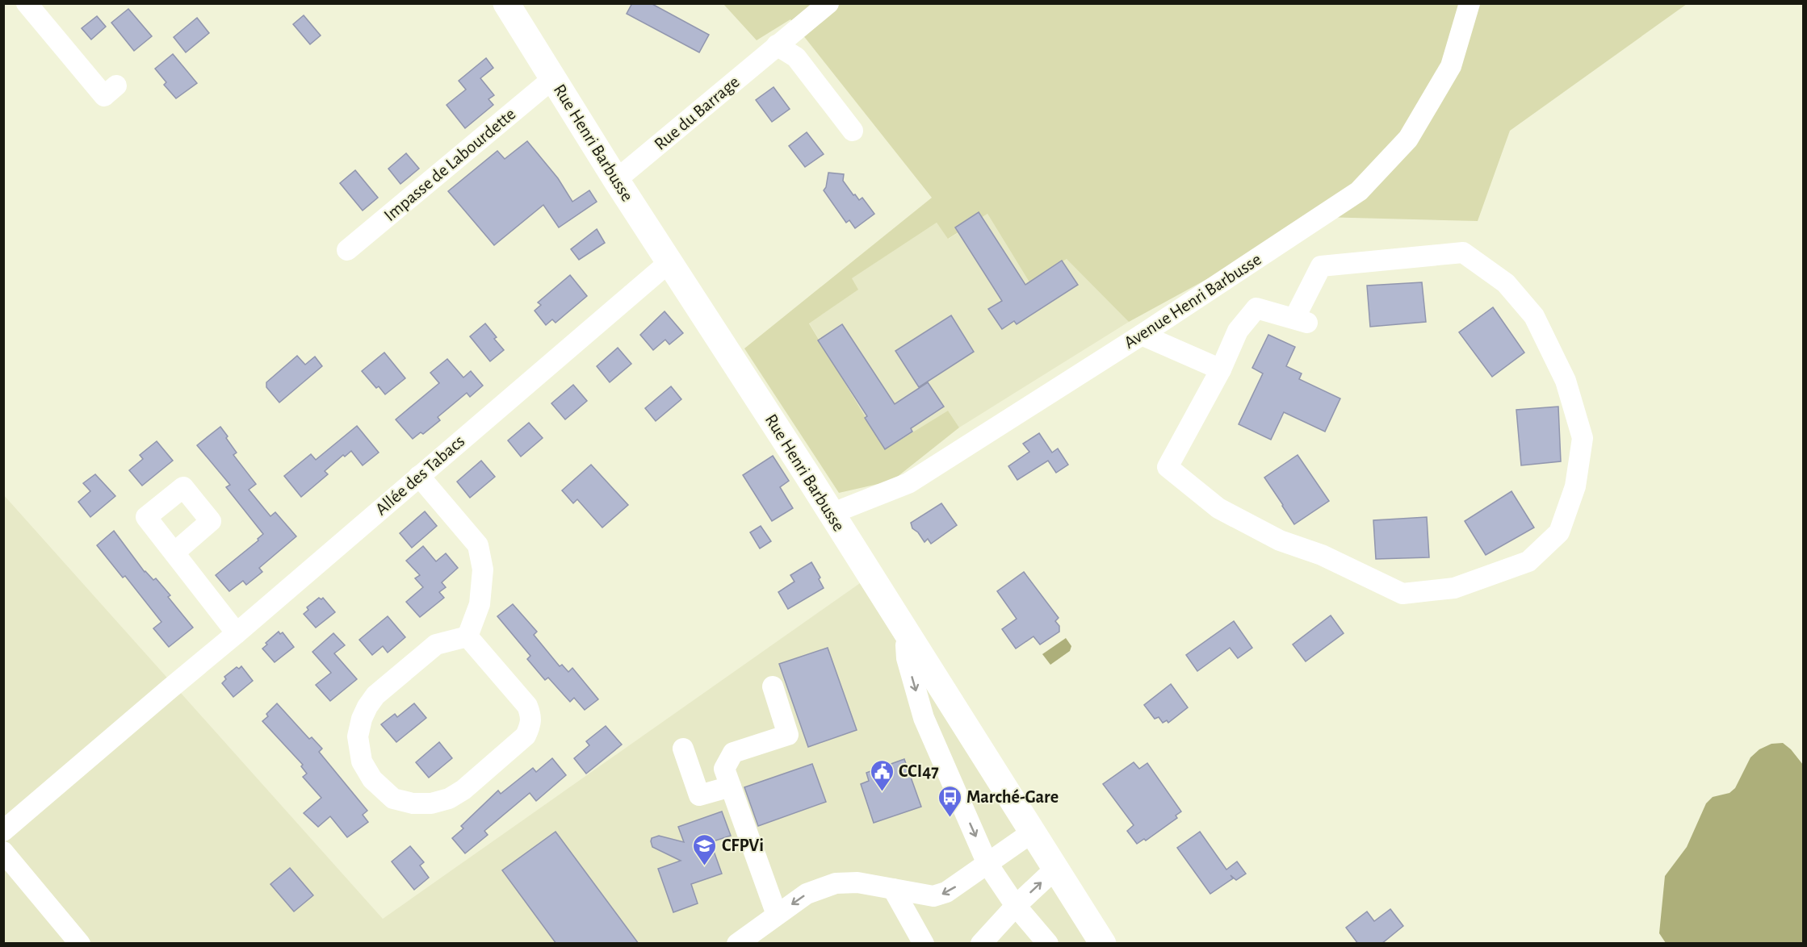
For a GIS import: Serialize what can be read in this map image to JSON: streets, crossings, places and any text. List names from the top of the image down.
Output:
{
  "streets": {
    "main road": ["Rue Henri Barbusse"],
    "street": [
      "Rue du Barrage",
      "Impasse de Labourdette",
      "Avenue Henri Barbusse",
      "Allée des Tabacs"
    ]
  },
  "crossings": [
    ["Rue du Barrage", "Rue Henri Barbusse"],
    ["Rue Henri Barbusse", "Impasse de Labourdette"],
    ["Rue Henri Barbusse", "Avenue Henri Barbusse"],
    ["Rue Henri Barbusse", "Allée des Tabacs"]
  ],
  "places": {
    "public building": ["CCI47"],
    "bus stop": ["Marché-Gare"],
    "school or university": ["CFPVi"]
  }
}
